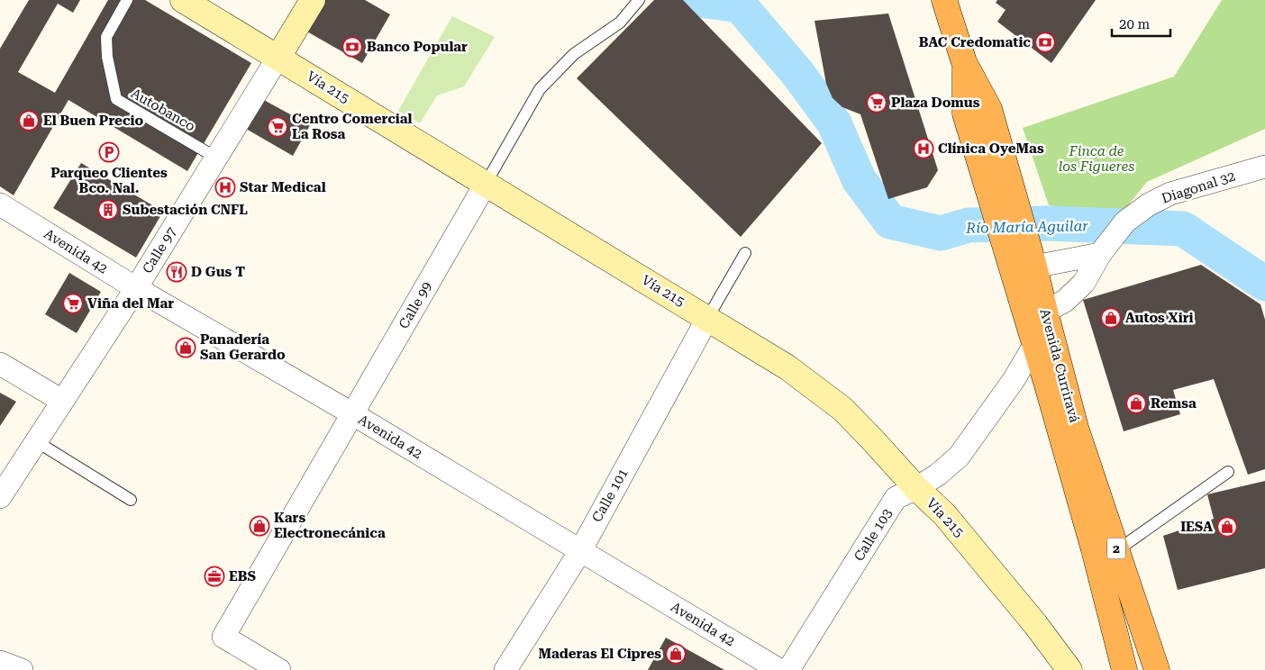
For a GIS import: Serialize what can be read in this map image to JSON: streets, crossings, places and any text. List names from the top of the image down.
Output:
{
  "streets": {
    "highway": ["Avenida Curriravá", "2"],
    "main road": ["Vía 215", "Calle 97"],
    "street": [
      "Diagonal 32",
      "Avenida 42",
      "Calle 99",
      "Calle 101",
      "Calle 103"
    ],
    "lane": ["Autobanco"]
  },
  "crossings": [
    ["Vía 215", "Calle 97"],
    ["Vía 215", "Calle 99"],
    ["Vía 215", "Calle 101"],
    ["Vía 215", "Calle 103"],
    ["Autobanco", "Calle 97"],
    ["Diagonal 32", "Avenida Curriravá"],
    ["Calle 97", "Avenida 42"],
    ["Avenida 42", "Calle 99"],
    ["Avenida 42", "Calle 101"],
    ["Avenida Curriravá", "Calle 103"]
  ],
  "water": ["Río María Aguilar"],
  "parks": ["Finca de los Figueres"],
  "places": {
    "bank": ["BAC Credomatic", "Banco Popular"],
    "supermarket": ["Plaza Domus", "Centro Comercial La Rosa", "Viña del Mar"],
    "shop": [
      "El Buen Precio",
      "Autos Xiri",
      "Panadería San Gerardo",
      "Remsa",
      "Kars Electronecánica",
      "IESA",
      "Maderas El Cipres"
    ],
    "hospital": ["Clínica OyeMas", "Star Medical"],
    "parking": ["Parqueo Clientes Bco. Nal."],
    "building": ["Subestación CNFL"],
    "restaurant": ["D Gus T"],
    "office": ["EBS"]
  },
  "scale_bar": "20 m"
}
